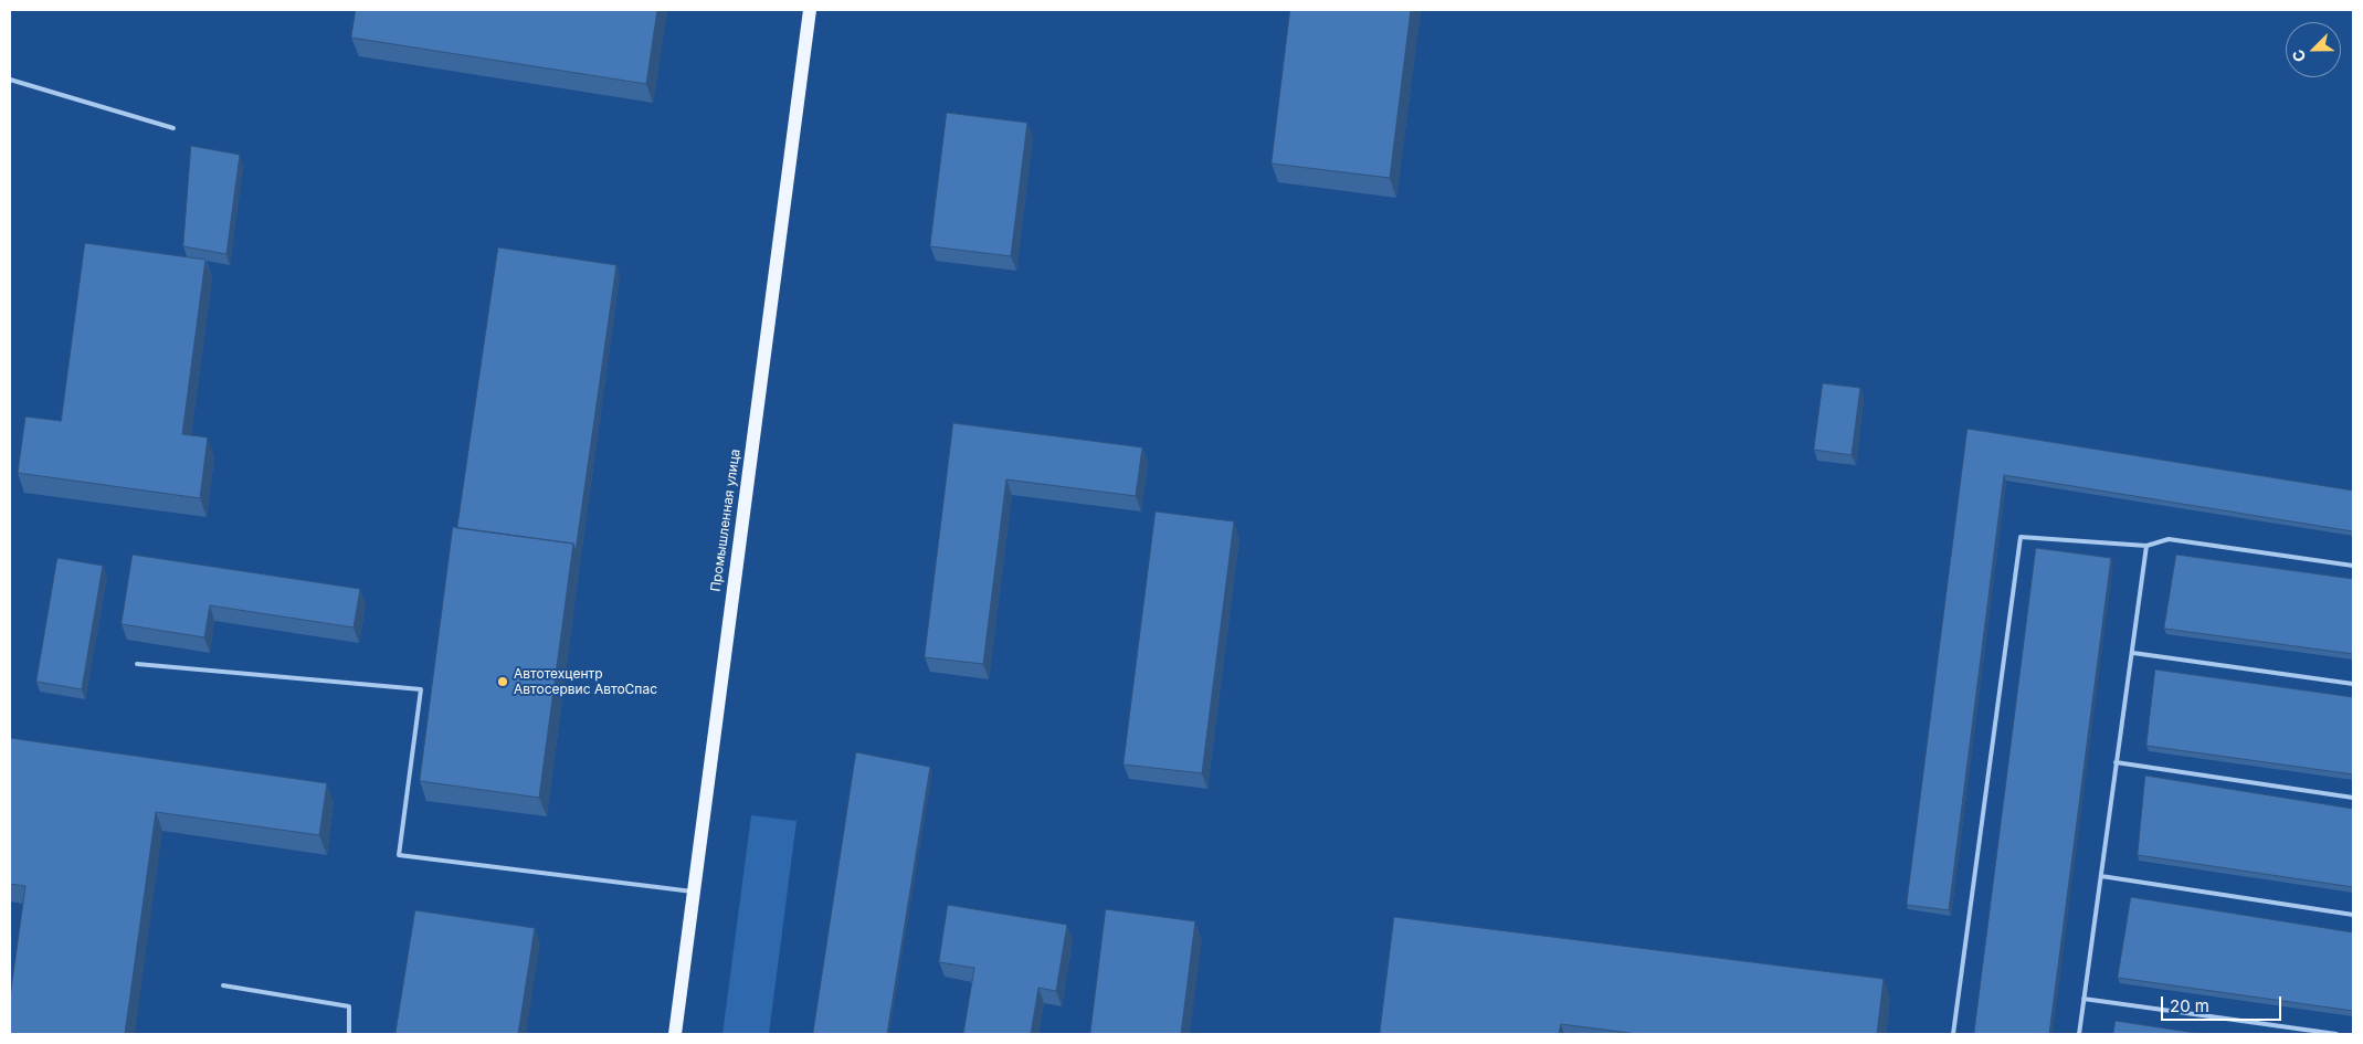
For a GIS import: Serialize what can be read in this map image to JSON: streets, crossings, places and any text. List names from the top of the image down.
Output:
{
  "streets": {
    "main road": ["Промышленная улица"]
  },
  "places": ["Автотехцентр Автосервис АвтоСпас"],
  "scale_bar": "20 m",
  "north": "bottom left"
}
